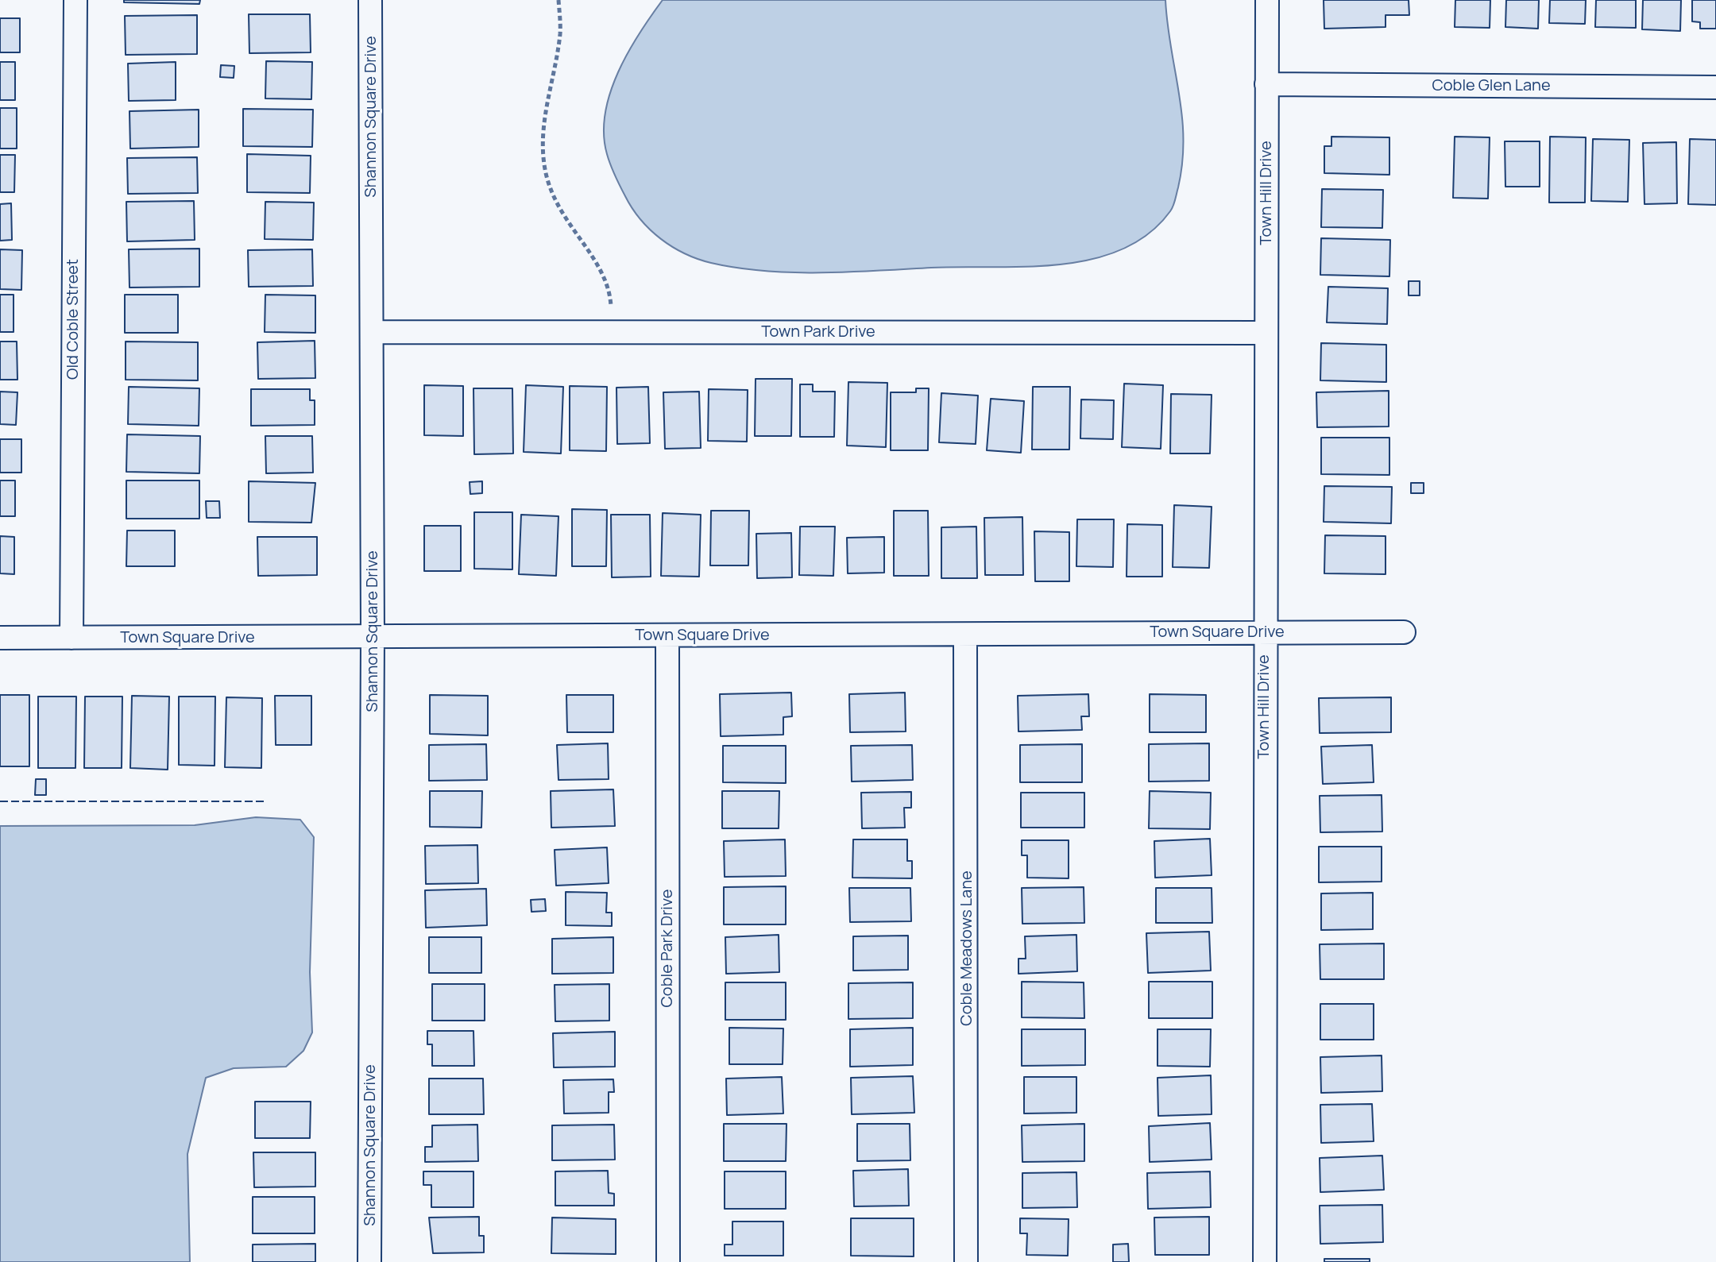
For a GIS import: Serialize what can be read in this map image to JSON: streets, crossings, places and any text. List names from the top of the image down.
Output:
{
  "streets": {
    "street": [
      "Coble Glen Lane",
      "Shannon Square Drive",
      "Town Hill Drive",
      "Old Coble Street",
      "Town Park Drive",
      "Town Square Drive",
      "Coble Park Drive",
      "Coble Meadows Lane"
    ]
  },
  "crossings": [
    ["Coble Glen Lane", "Town Hill Drive"],
    ["Shannon Square Drive", "Town Park Drive"],
    ["Shannon Square Drive", "Town Square Drive"],
    ["Town Hill Drive", "Town Park Drive"],
    ["Town Hill Drive", "Town Square Drive"],
    ["Old Coble Street", "Town Square Drive"],
    ["Town Square Drive", "Coble Park Drive"],
    ["Town Square Drive", "Coble Meadows Lane"]
  ]
}
